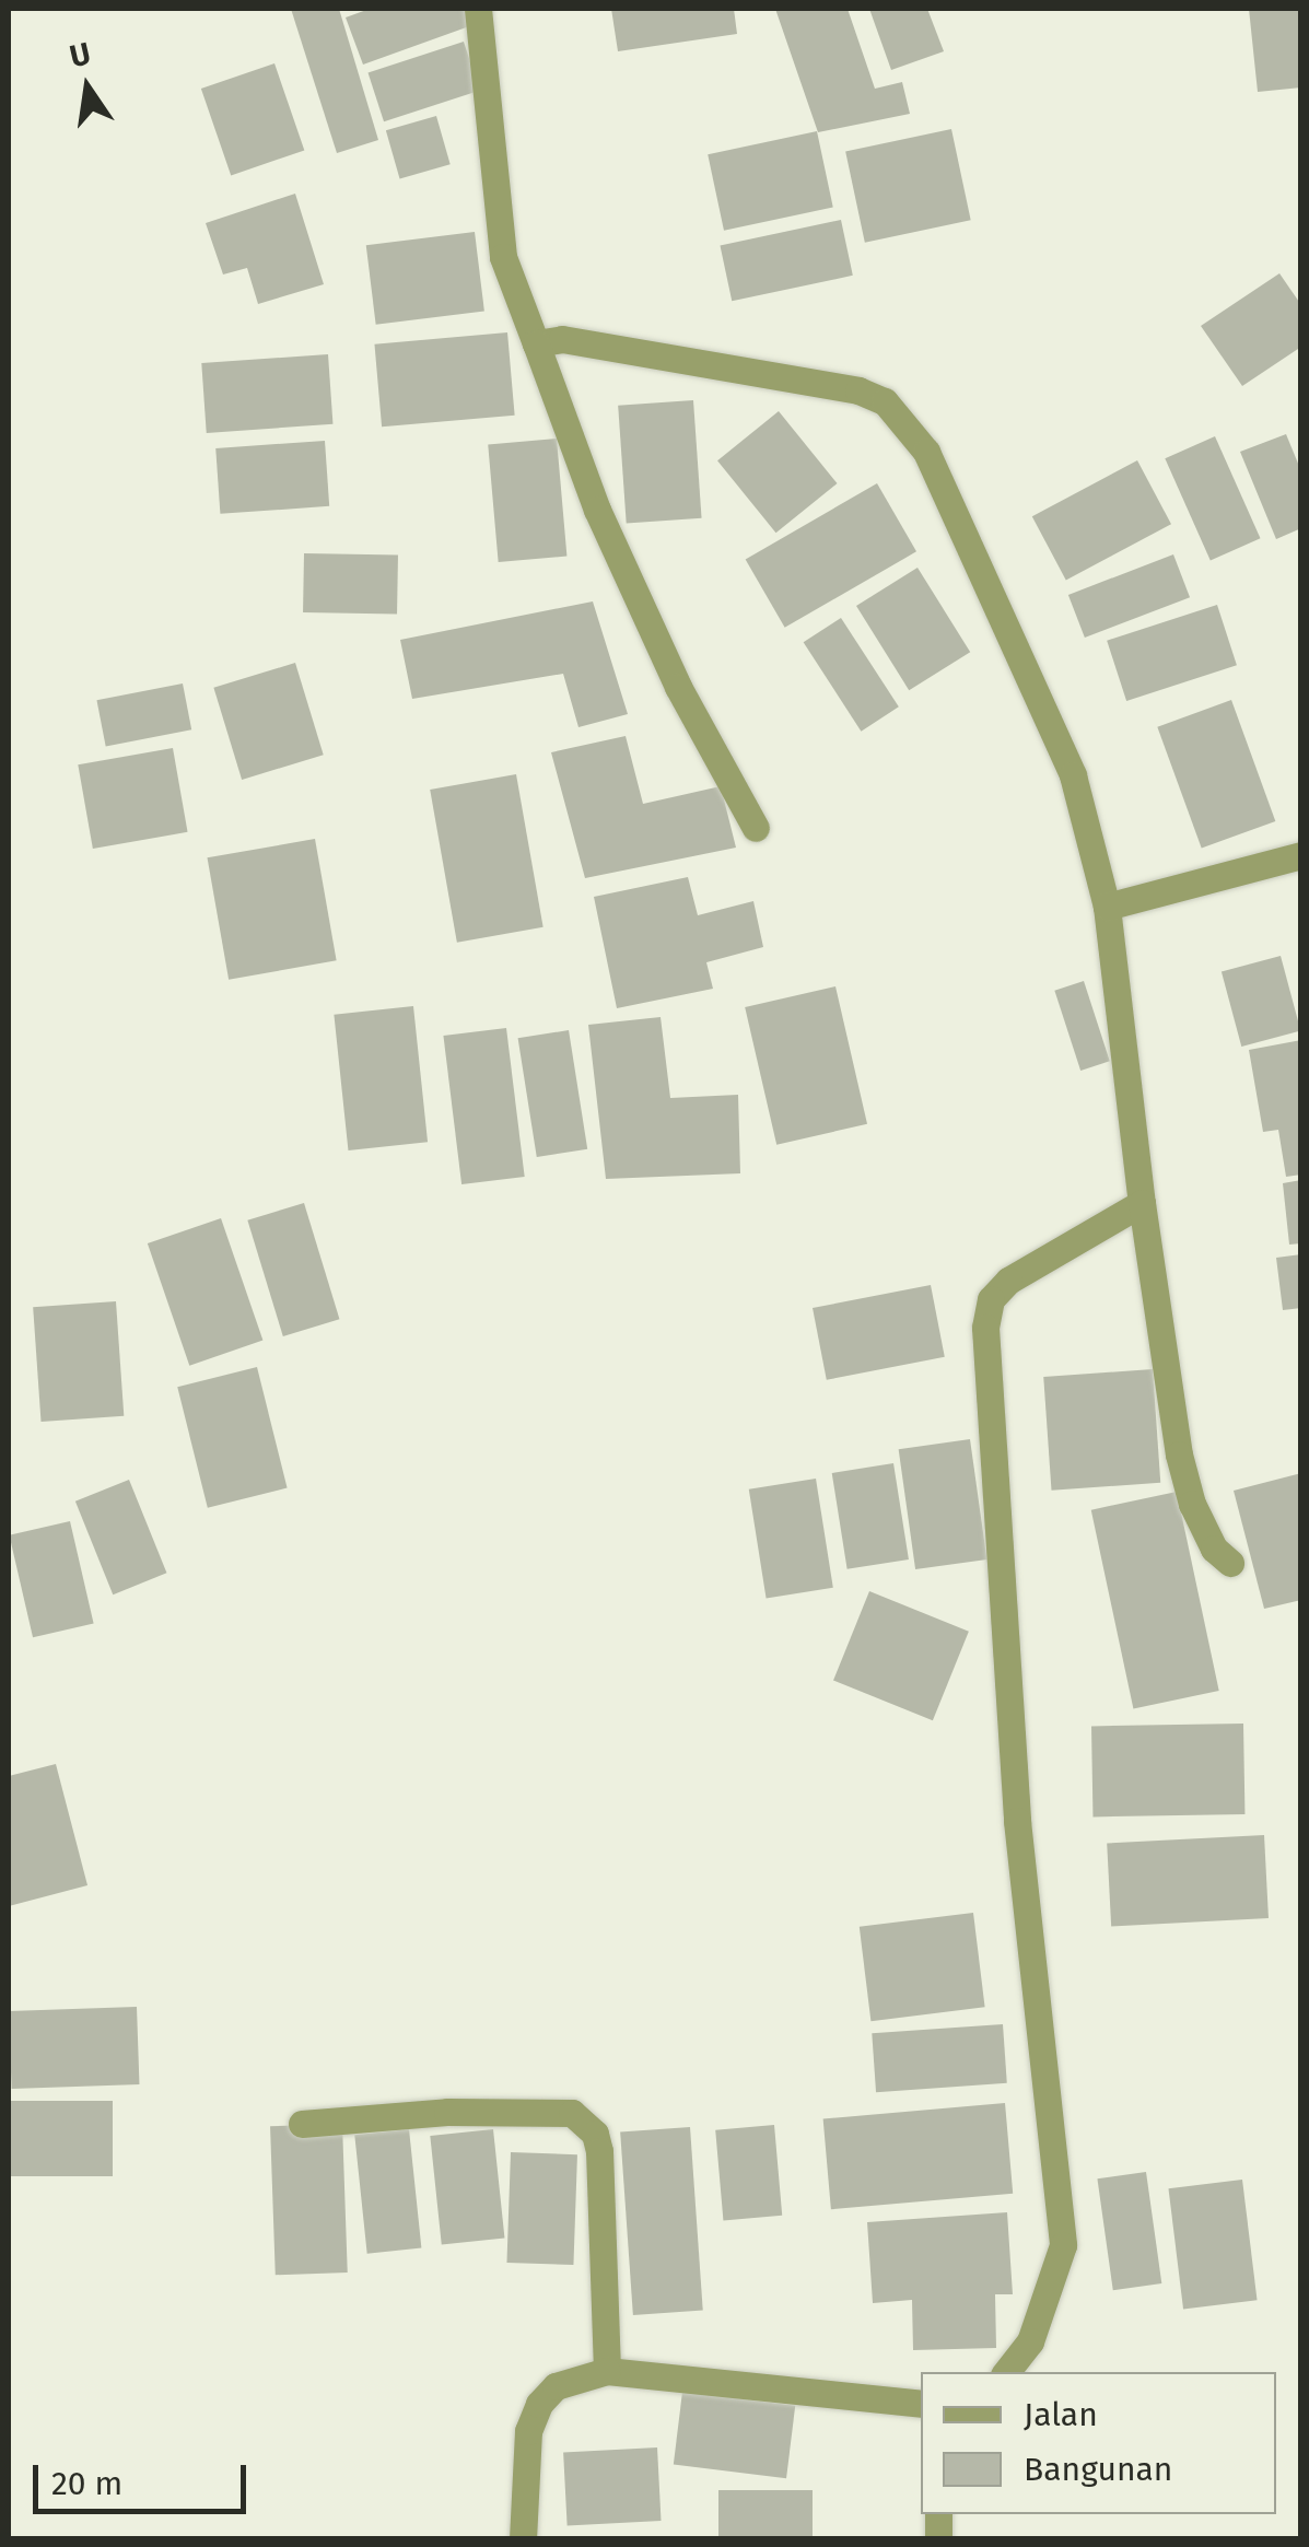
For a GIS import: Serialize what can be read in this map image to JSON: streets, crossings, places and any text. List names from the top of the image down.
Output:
{
  "legend": ["Jalan", "Bangunan"],
  "scale_bar": "20 m",
  "north": "top"
}
